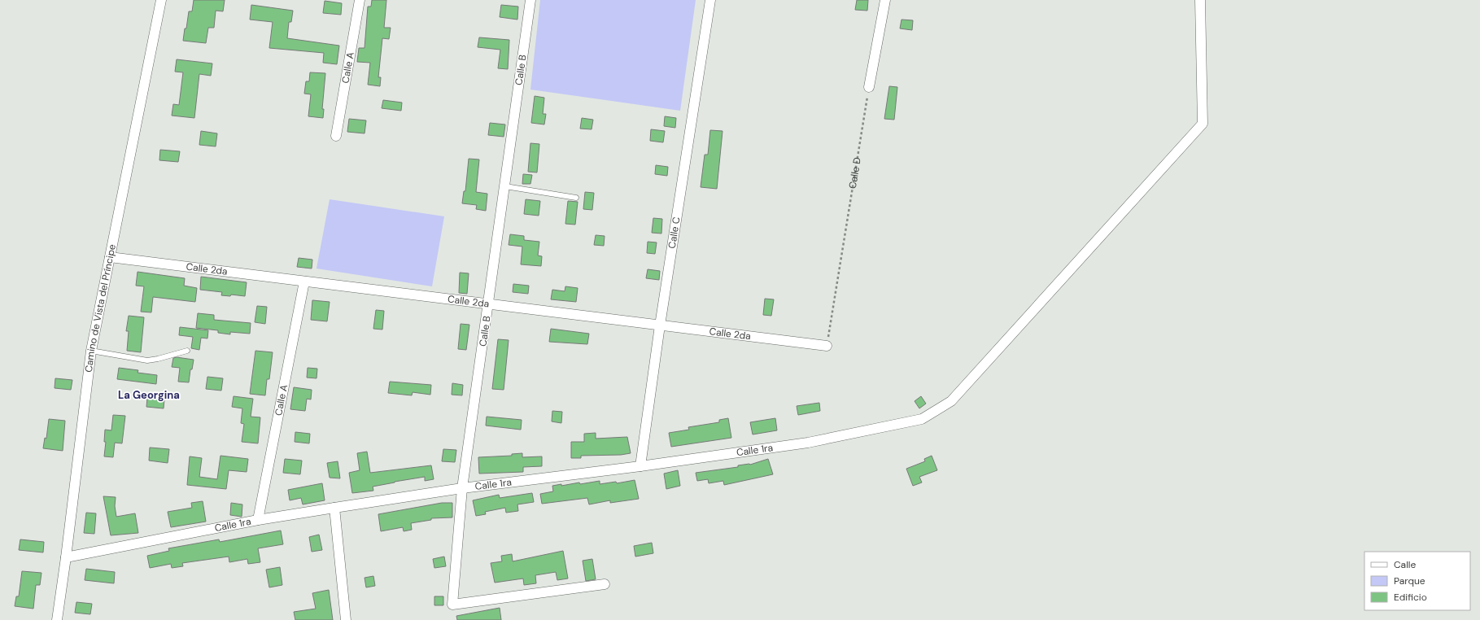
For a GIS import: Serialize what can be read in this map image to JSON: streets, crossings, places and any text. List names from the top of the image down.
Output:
{
  "streets": {
    "street": [
      "Calle A",
      "Calle B",
      "Calle C",
      "Calle 2da",
      "Camino de Vista del Príncipe",
      "Calle 1ra"
    ],
    "path": ["Calle D"]
  },
  "crossings": [
    ["Calle A", "Calle 2da"],
    ["Calle A", "Calle 1ra"],
    ["Calle B", "Calle 2da"],
    ["Calle B", "Calle 1ra"],
    ["Calle D", "Calle 2da"],
    ["Calle C", "Calle 2da"],
    ["Calle C", "Calle 1ra"],
    ["Calle 2da", "Camino de Vista del Príncipe"],
    ["Camino de Vista del Príncipe", "Calle 1ra"]
  ],
  "districts": ["La Georgina"],
  "legend": ["Calle", "Parque", "Edificio"]
}
